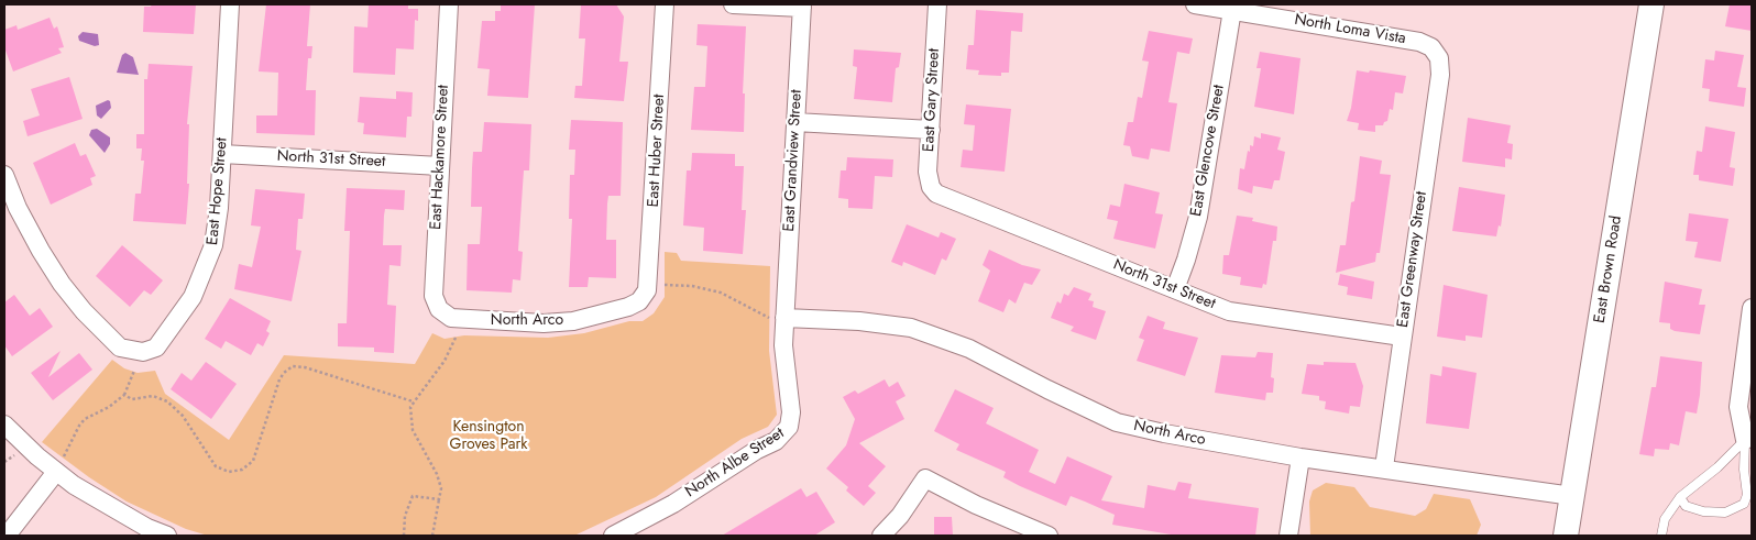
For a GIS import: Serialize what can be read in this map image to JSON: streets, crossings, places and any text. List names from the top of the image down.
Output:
{
  "streets": {
    "main road": ["East Brown Road"],
    "street": [
      "North Loma Vista",
      "East Gary Street",
      "East Huber Street",
      "East Glencove Street",
      "East Hackamore Street",
      "North 31st Street",
      "East Grandview Street",
      "East Hope Street",
      "East Greenway Street",
      "North Arco",
      "North Albe Street"
    ]
  },
  "crossings": [
    ["North Loma Vista", "East Glencove Street"],
    ["North Loma Vista", "East Greenway Street"],
    ["East Gary Street", "North 31st Street"],
    ["East Huber Street", "North Arco"],
    ["East Glencove Street", "North 31st Street"],
    ["East Hackamore Street", "North 31st Street"],
    ["East Hackamore Street", "North Arco"],
    ["North 31st Street", "East Hope Street"],
    ["North 31st Street", "East Greenway Street"],
    ["East Grandview Street", "North Arco"],
    ["East Grandview Street", "North Albe Street"],
    ["East Greenway Street", "North Arco"],
    ["East Brown Road", "North Arco"],
    ["North Arco", "North Albe Street"]
  ],
  "parks": ["Kensington Groves Park"]
}
